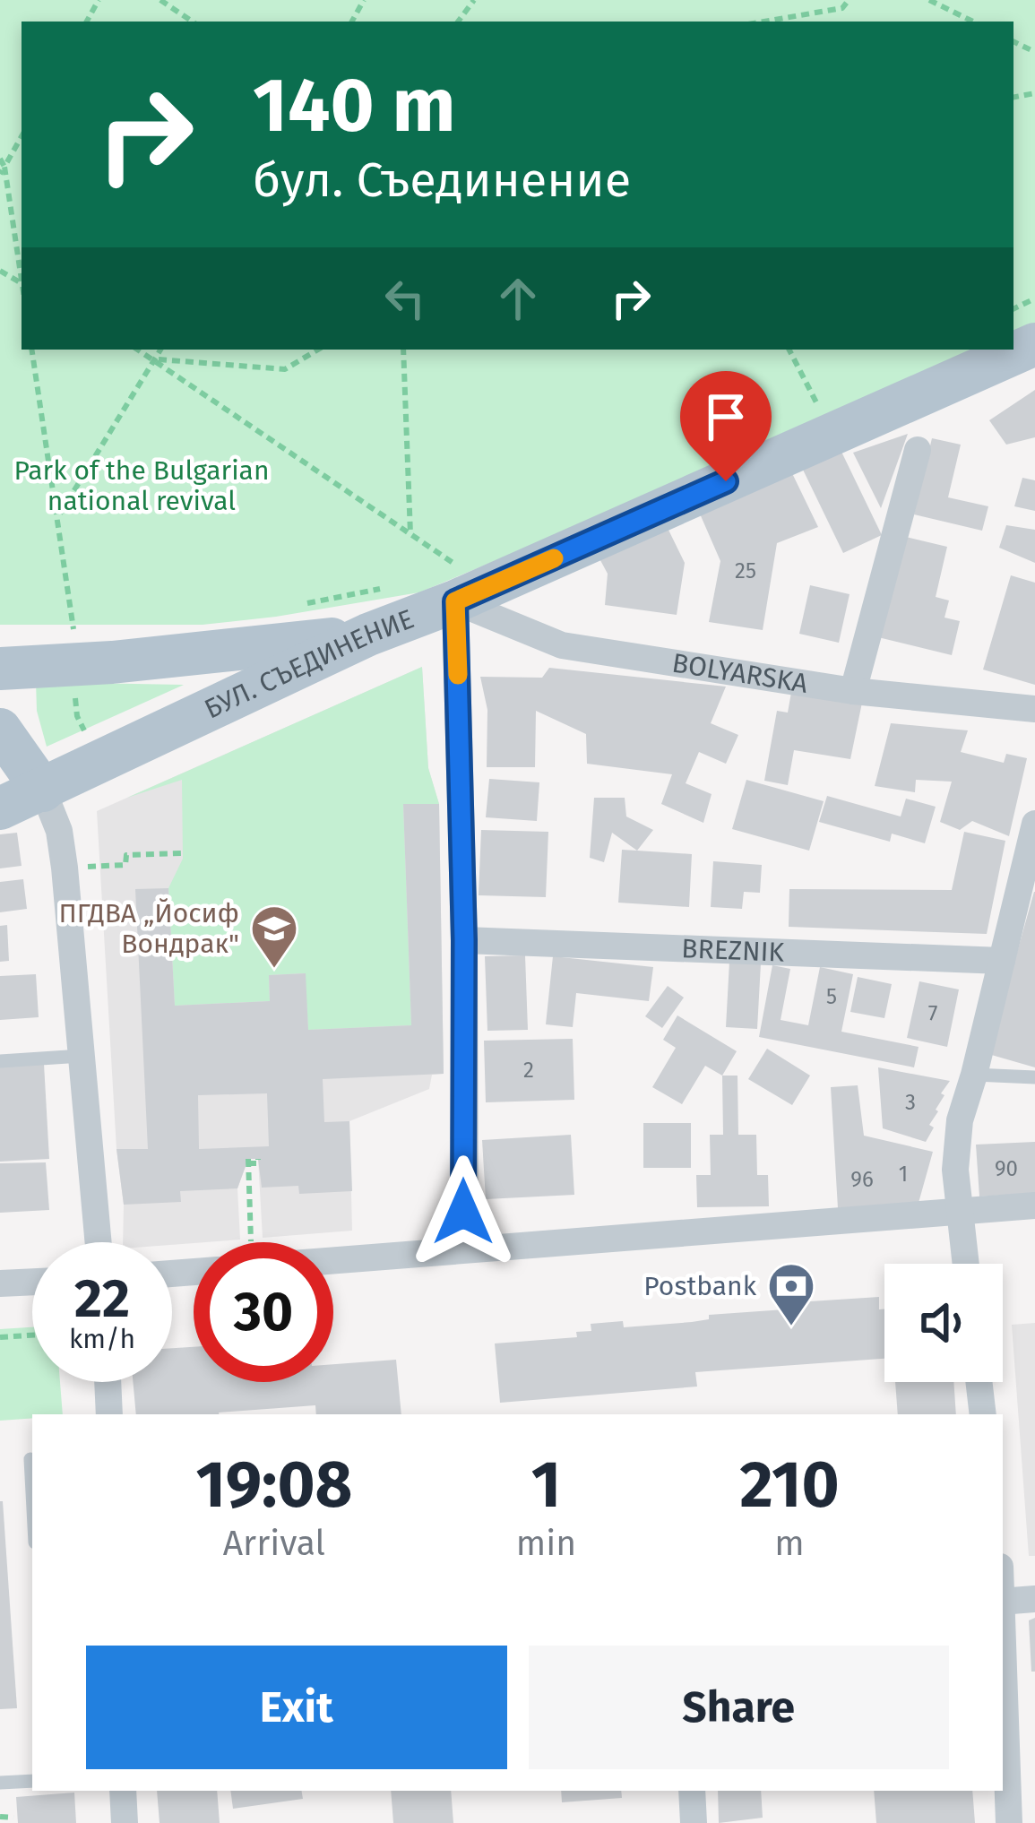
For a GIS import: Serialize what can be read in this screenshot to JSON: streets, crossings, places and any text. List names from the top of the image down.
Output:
{
  "streets": {
    "main road": ["БУЛ. СЪЕДИНЕНИЕ"],
    "street": ["BOLYARSKA", "BREZNIK"]
  },
  "crossings": [
    ["БУЛ. СЪЕДИНЕНИЕ", "BOLYARSKA"]
  ],
  "parks": ["Park of the Bulgarian national revival"],
  "places": {
    "school or university": ["ПГДВА „Йосиф Вондрак\""],
    "bank": ["Postbank"]
  },
  "house_numbers": [
    "25",
    "5",
    "7",
    "2",
    "3",
    "90",
    "1",
    "96"
  ],
  "page": {
    "turn": ["140 m", "бул. Съединение"],
    "speed": "22 km/h",
    "limit": "30",
    "eta": [
      "19:08",
      "Arrival",
      "1",
      "min",
      "210",
      "m"
    ],
    "buttons": ["Exit", "Share"]
  }
}
